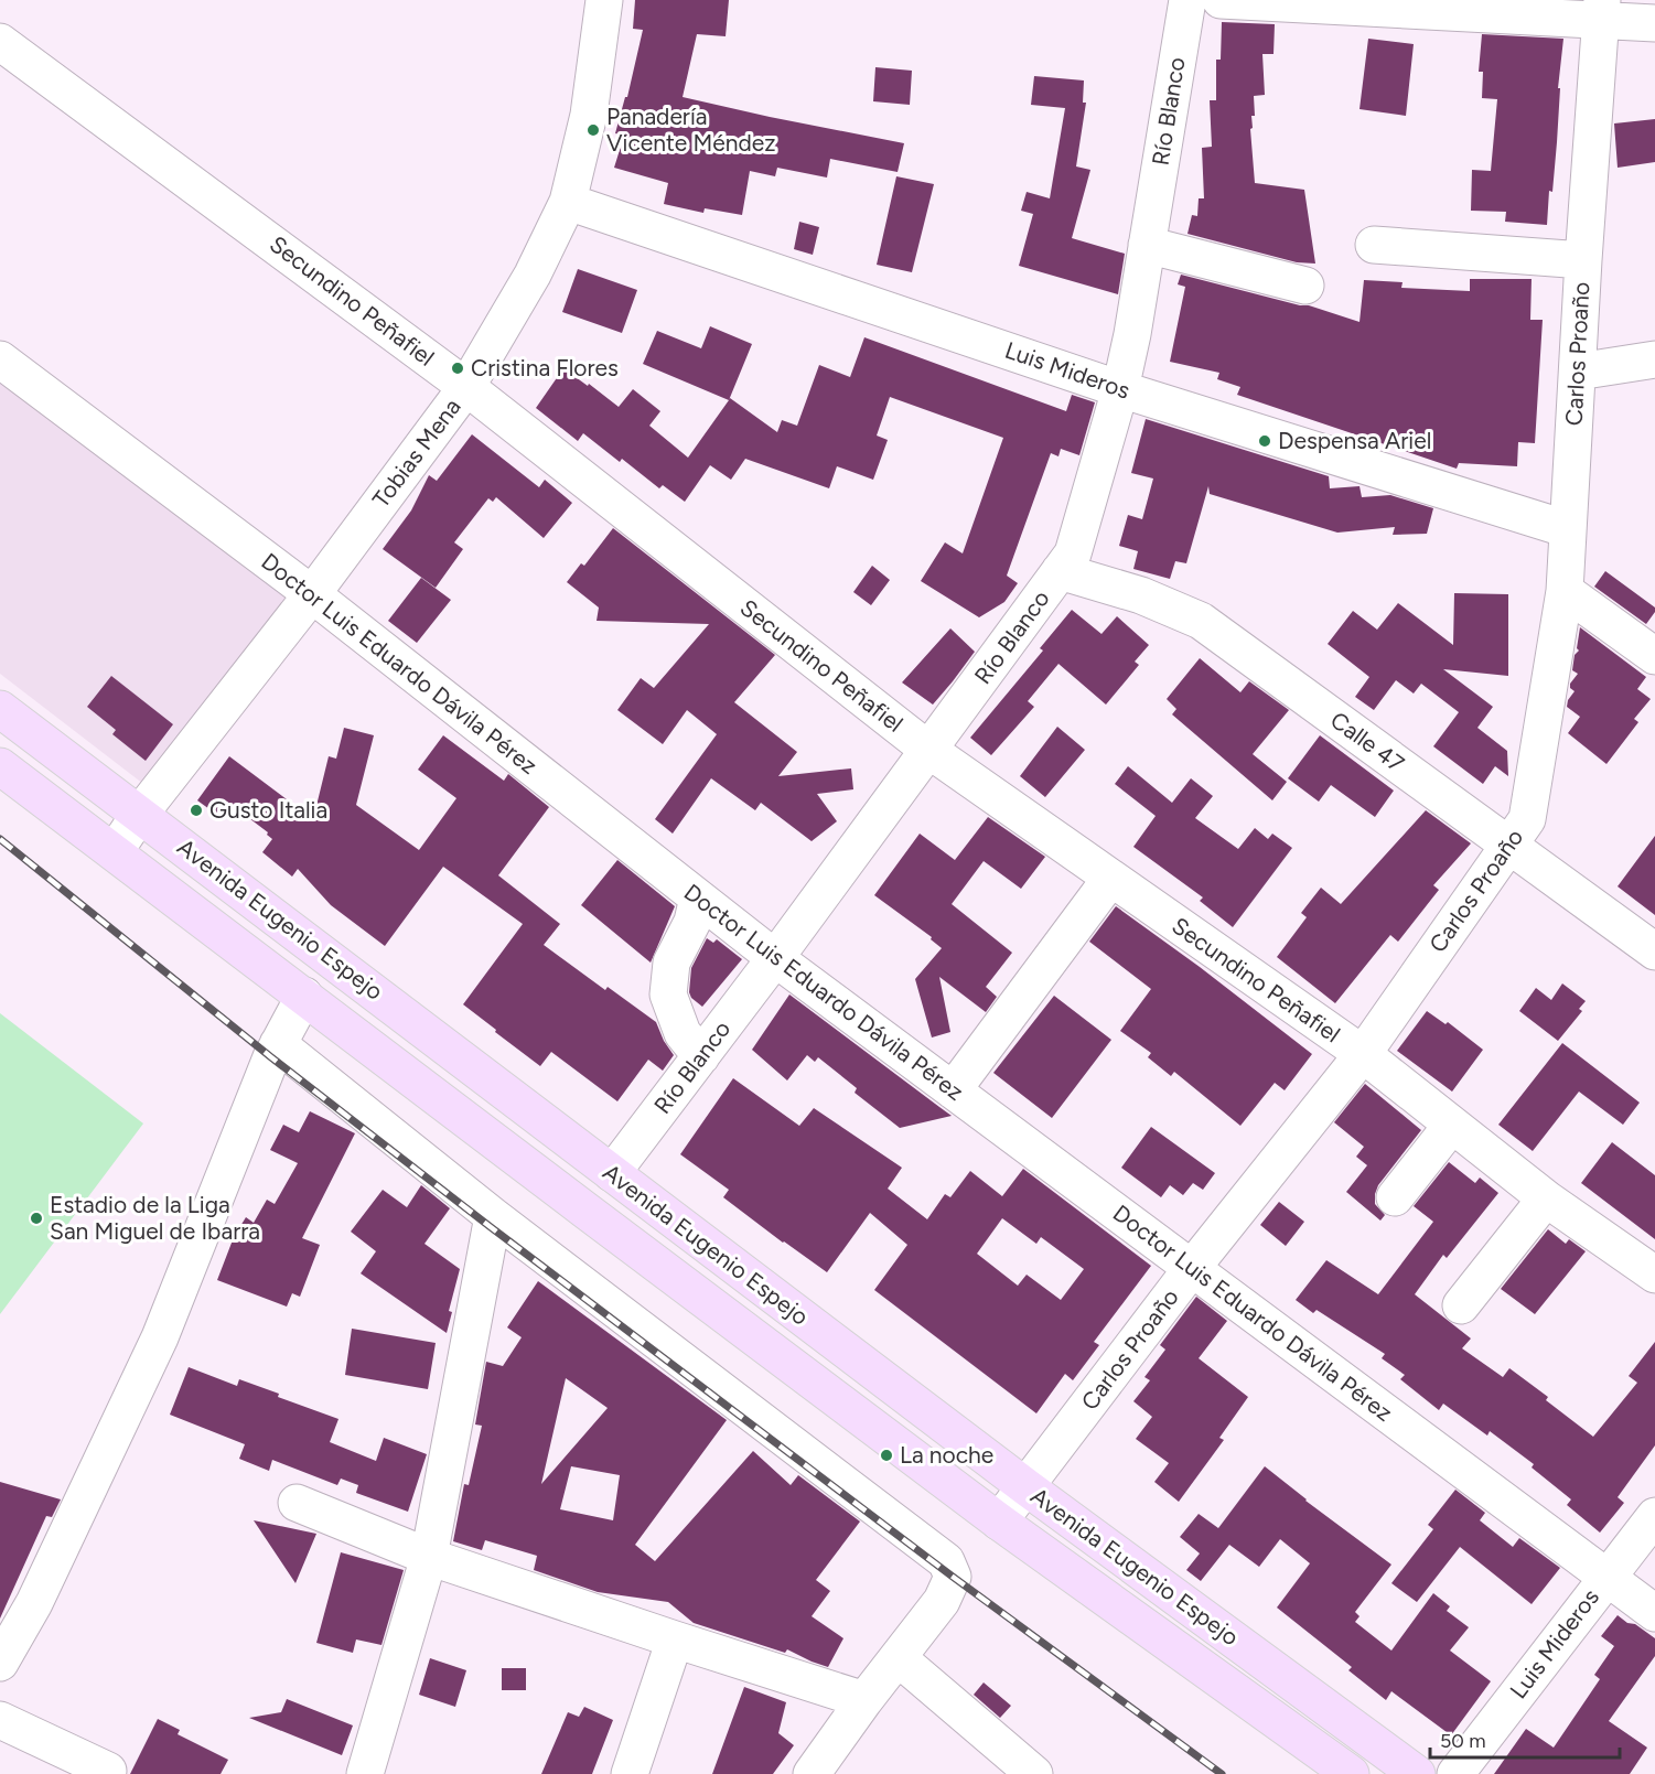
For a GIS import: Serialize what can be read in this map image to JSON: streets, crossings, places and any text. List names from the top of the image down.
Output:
{
  "streets": {
    "main road": ["Avenida Eugenio Espejo"],
    "street": [
      "Río Blanco",
      "Secundino Peñafiel",
      "Carlos Proaño",
      "Luis Mideros",
      "Tobias Mena",
      "Doctor Luis Eduardo Dávila Pérez",
      "Calle 47"
    ]
  },
  "crossings": [
    ["Río Blanco", "Secundino Peñafiel"],
    ["Río Blanco", "Luis Mideros"],
    ["Río Blanco", "Doctor Luis Eduardo Dávila Pérez"],
    ["Río Blanco", "Calle 47"],
    ["Río Blanco", "Avenida Eugenio Espejo"],
    ["Secundino Peñafiel", "Carlos Proaño"],
    ["Secundino Peñafiel", "Tobias Mena"],
    ["Carlos Proaño", "Luis Mideros"],
    ["Carlos Proaño", "Doctor Luis Eduardo Dávila Pérez"],
    ["Carlos Proaño", "Calle 47"],
    ["Carlos Proaño", "Avenida Eugenio Espejo"],
    ["Luis Mideros", "Tobias Mena"],
    ["Luis Mideros", "Doctor Luis Eduardo Dávila Pérez"],
    ["Tobias Mena", "Doctor Luis Eduardo Dávila Pérez"],
    ["Tobias Mena", "Avenida Eugenio Espejo"]
  ],
  "places": [
    "Panadería Vicente Méndez",
    "Cristina Flores",
    "Despensa Ariel",
    "Gusto Italia",
    "Estadio de la Liga San Miguel de Ibarra",
    "La noche"
  ],
  "scale_bar": "50 m"
}
